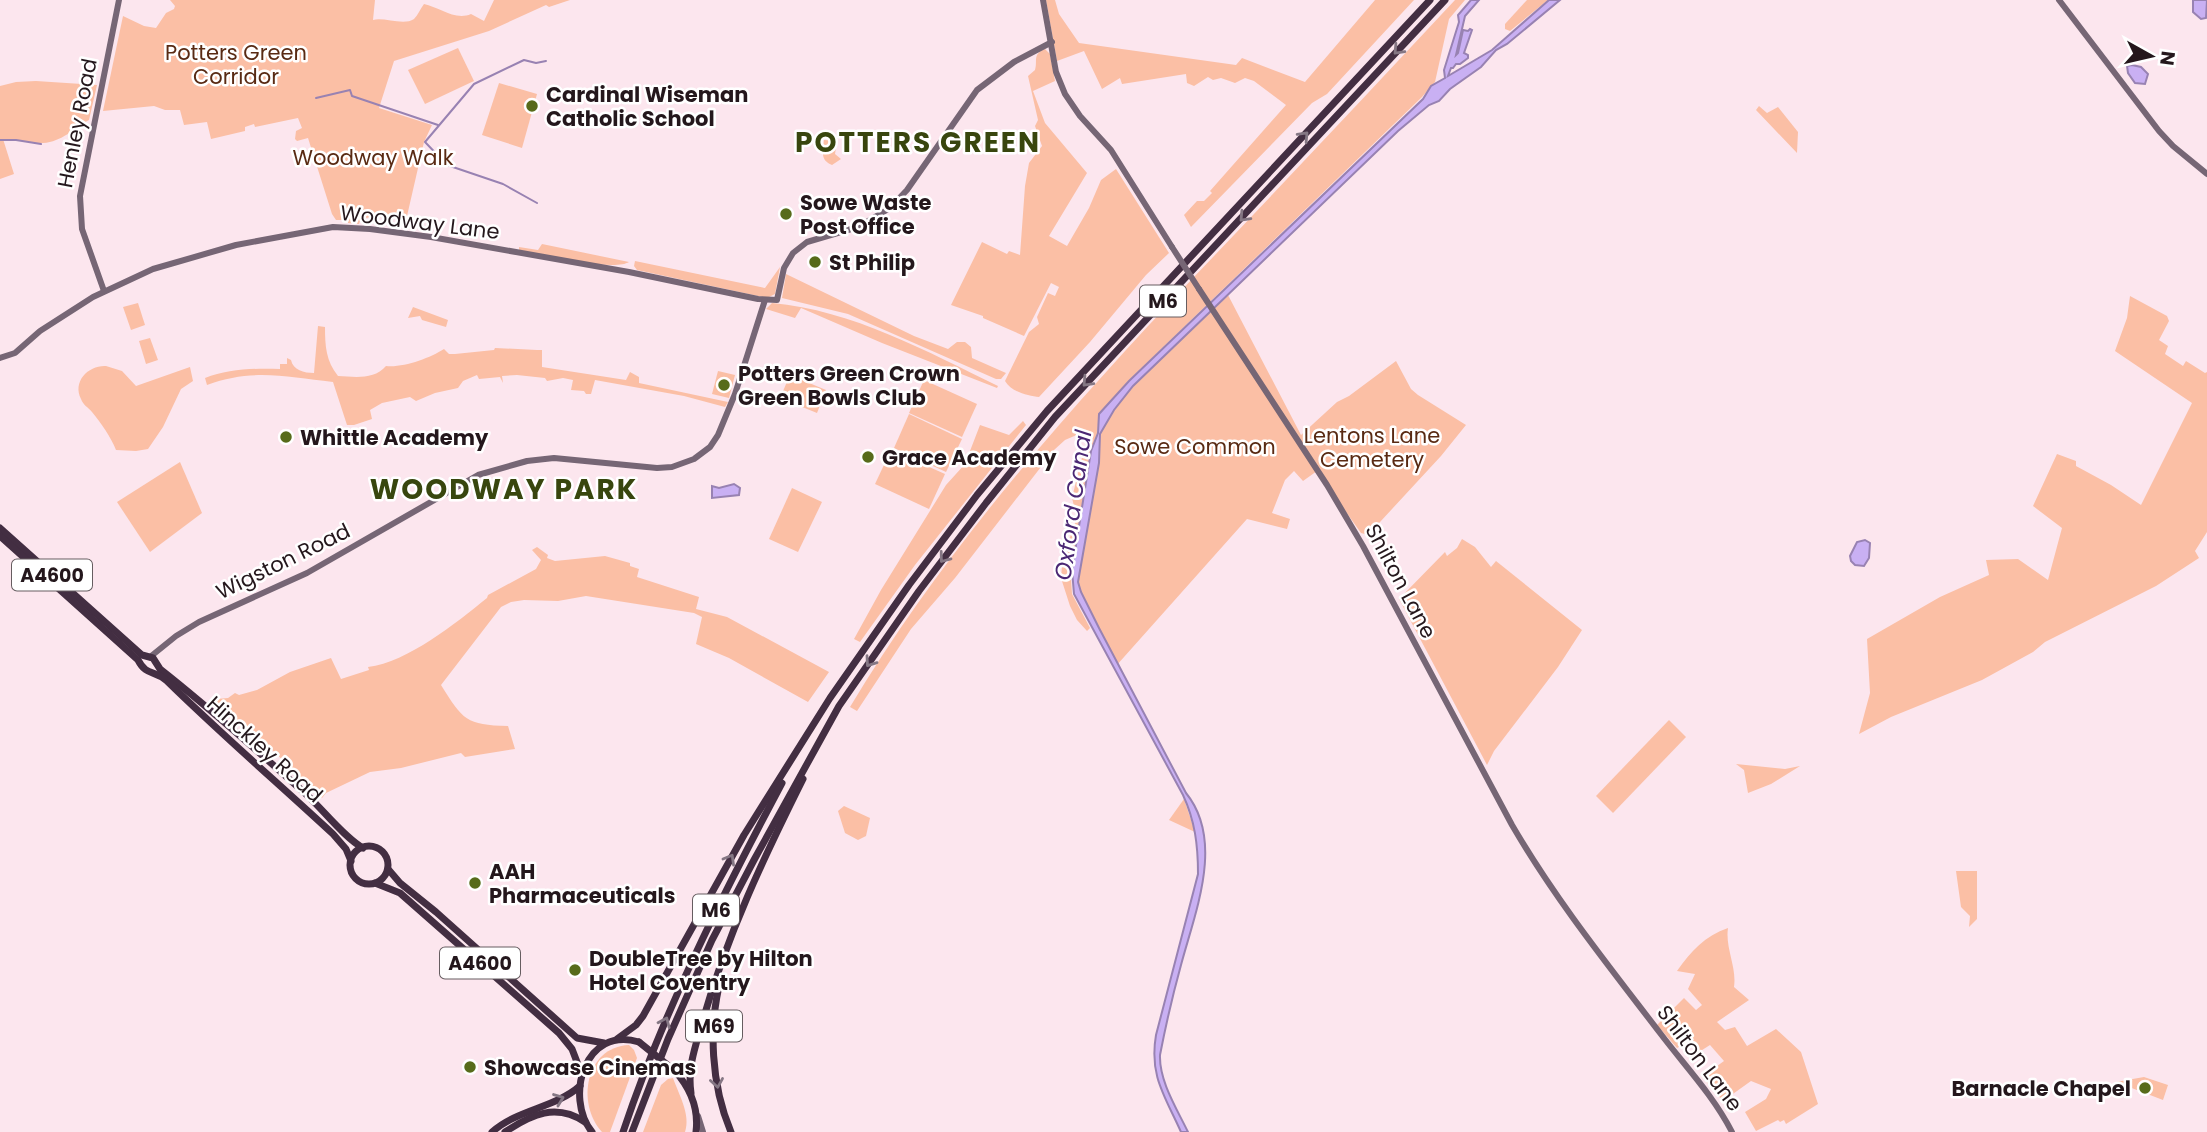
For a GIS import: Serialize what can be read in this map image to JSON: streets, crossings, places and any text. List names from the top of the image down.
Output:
{
  "streets": {
    "highway": [
      "M6",
      "A4600",
      "Hinckley Road",
      "M69"
    ],
    "street": [
      "Henley Road",
      "Woodway Lane",
      "Wigston Road",
      "Shilton Lane"
    ]
  },
  "crossings": [
    ["Henley Road", "Woodway Lane"],
    ["Woodway Lane", "Wigston Road"],
    ["Woodway Lane", "Shilton Lane"],
    ["Wigston Road", "Hinckley Road"],
    ["A4600", "Hinckley Road"]
  ],
  "districts": ["POTTERS GREEN", "WOODWAY PARK"],
  "water": ["Oxford Canal"],
  "parks": [
    "Potters Green Corridor",
    "Woodway Walk",
    "Lentons Lane Cemetery",
    "Sowe Common"
  ],
  "places": [
    "Cardinal Wiseman Catholic School",
    "Sowe Waste Post Office",
    "St Philip",
    "Potters Green Crown Green Bowls Club",
    "Whittle Academy",
    "Grace Academy",
    "AAH Pharmaceuticals",
    "DoubleTree by Hilton Hotel Coventry",
    "Showcase Cinemas",
    "Barnacle Chapel"
  ],
  "north": "right"
}
